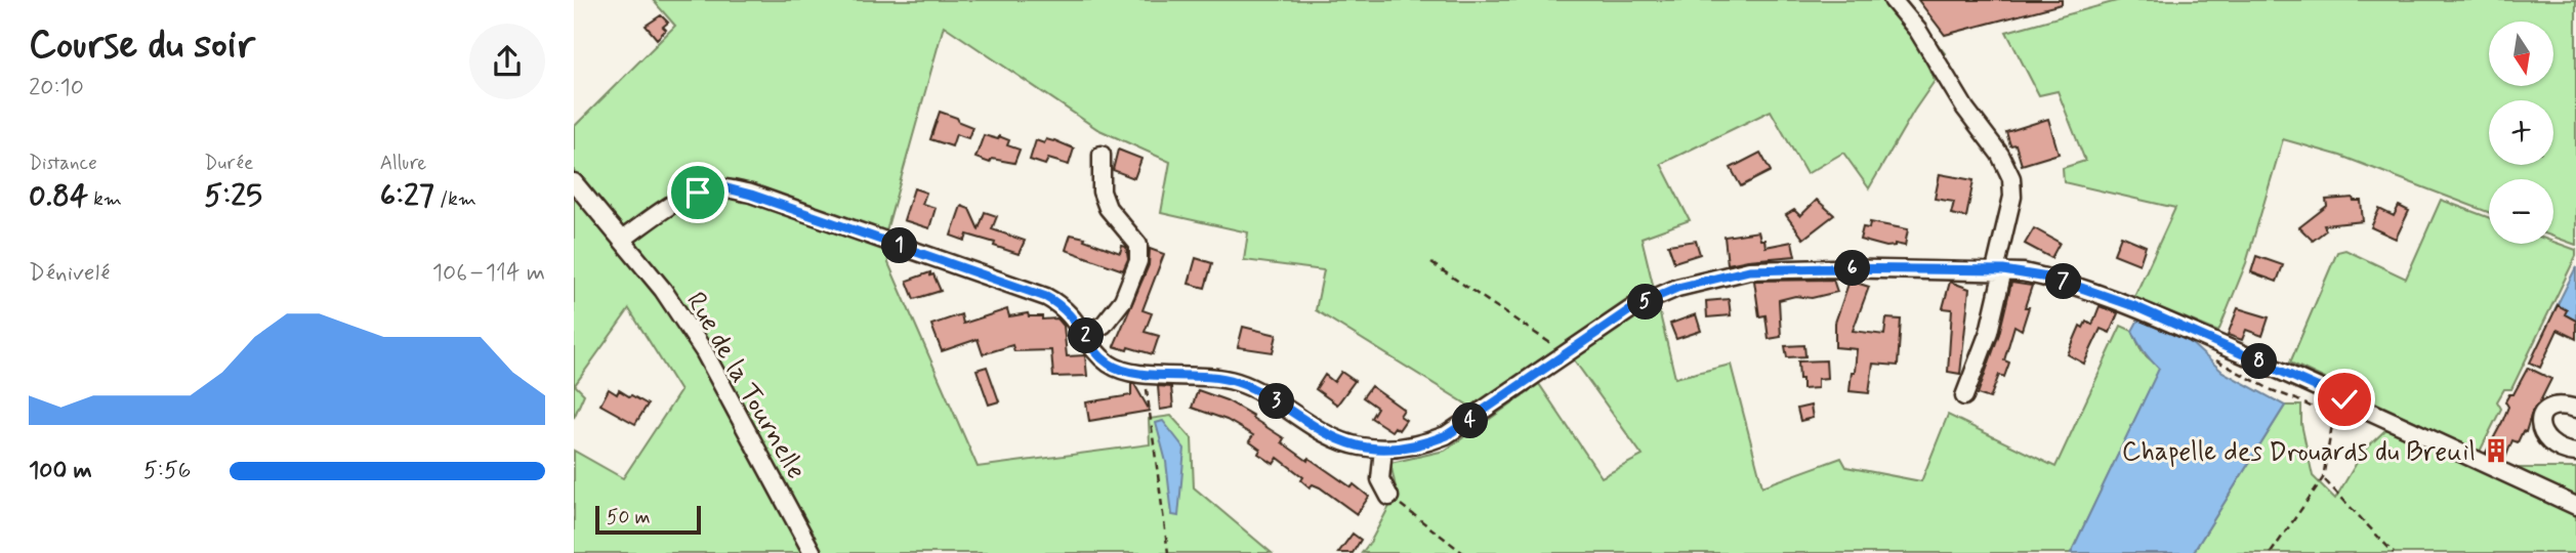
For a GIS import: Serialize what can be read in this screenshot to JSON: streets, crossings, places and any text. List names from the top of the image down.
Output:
{
  "streets": {
    "street": ["Rue de la Tournelle"]
  },
  "places": {
    "building": ["Chapelle des Drouards du Breuil"]
  },
  "scale_bar": "50 m",
  "north": "bottom",
  "page": {
    "heading": ["Course du soir", "20:10"],
    "map_buttons": ["+", "−"],
    "stats": [
      ["Distance", "0.84 km"],
      ["Durée", "5:25"],
      ["Allure", "6:27 /km"]
    ],
    "pins": [
      "1",
      "6",
      "7",
      "5",
      "2",
      "8",
      "3",
      "4"
    ],
    "chart": ["Dénivelé", "106–114 m"],
    "list": [
      {
        "name": "100 m",
        "note": "5:56"
      }
    ],
    "scale": "50 m"
  }
}
